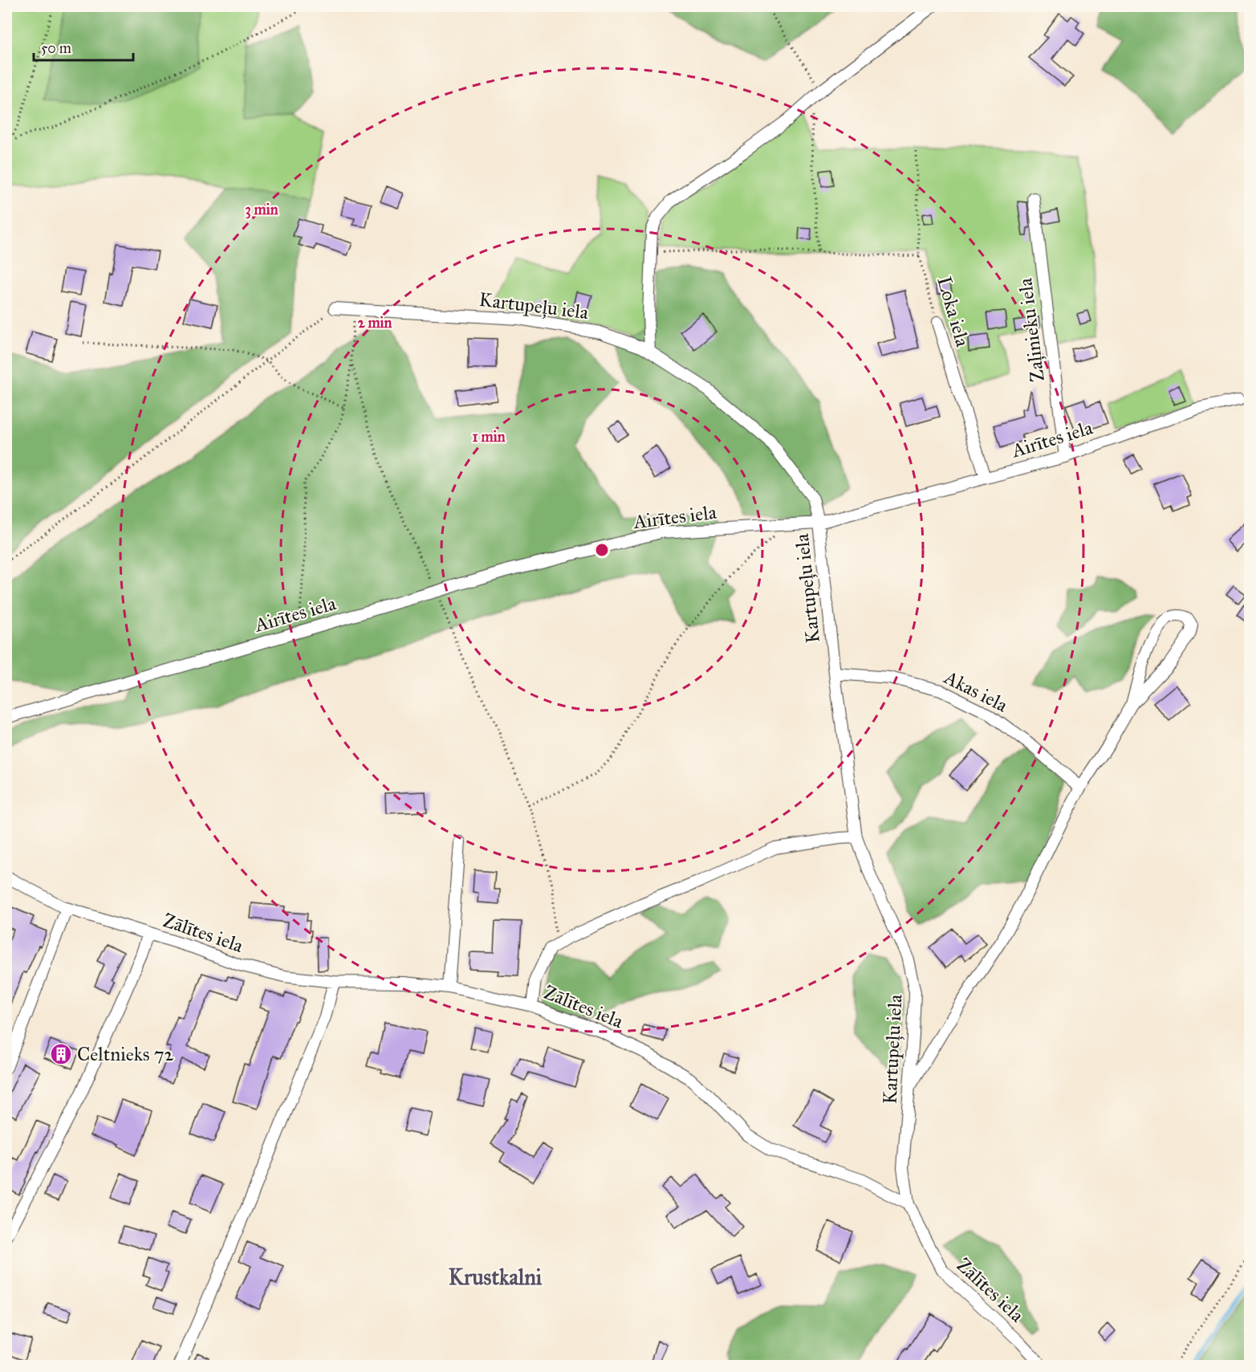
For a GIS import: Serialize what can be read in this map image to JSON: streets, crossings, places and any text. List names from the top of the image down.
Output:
{
  "streets": {
    "street": [
      "Kartupeļu iela",
      "Loka iela",
      "Zaļinieku iela",
      "Airītes iela",
      "Akas iela",
      "Zālītes iela"
    ]
  },
  "crossings": [
    ["Kartupeļu iela", "Airītes iela"],
    ["Kartupeļu iela", "Akas iela"],
    ["Kartupeļu iela", "Zālītes iela"],
    ["Loka iela", "Airītes iela"],
    ["Zaļinieku iela", "Airītes iela"]
  ],
  "districts": ["Krustkalni"],
  "places": {
    "building": ["Celtnieks 72"]
  },
  "scale_bar": "50 m",
  "rings": ["3 min", "2 min", "1 min"]
}
